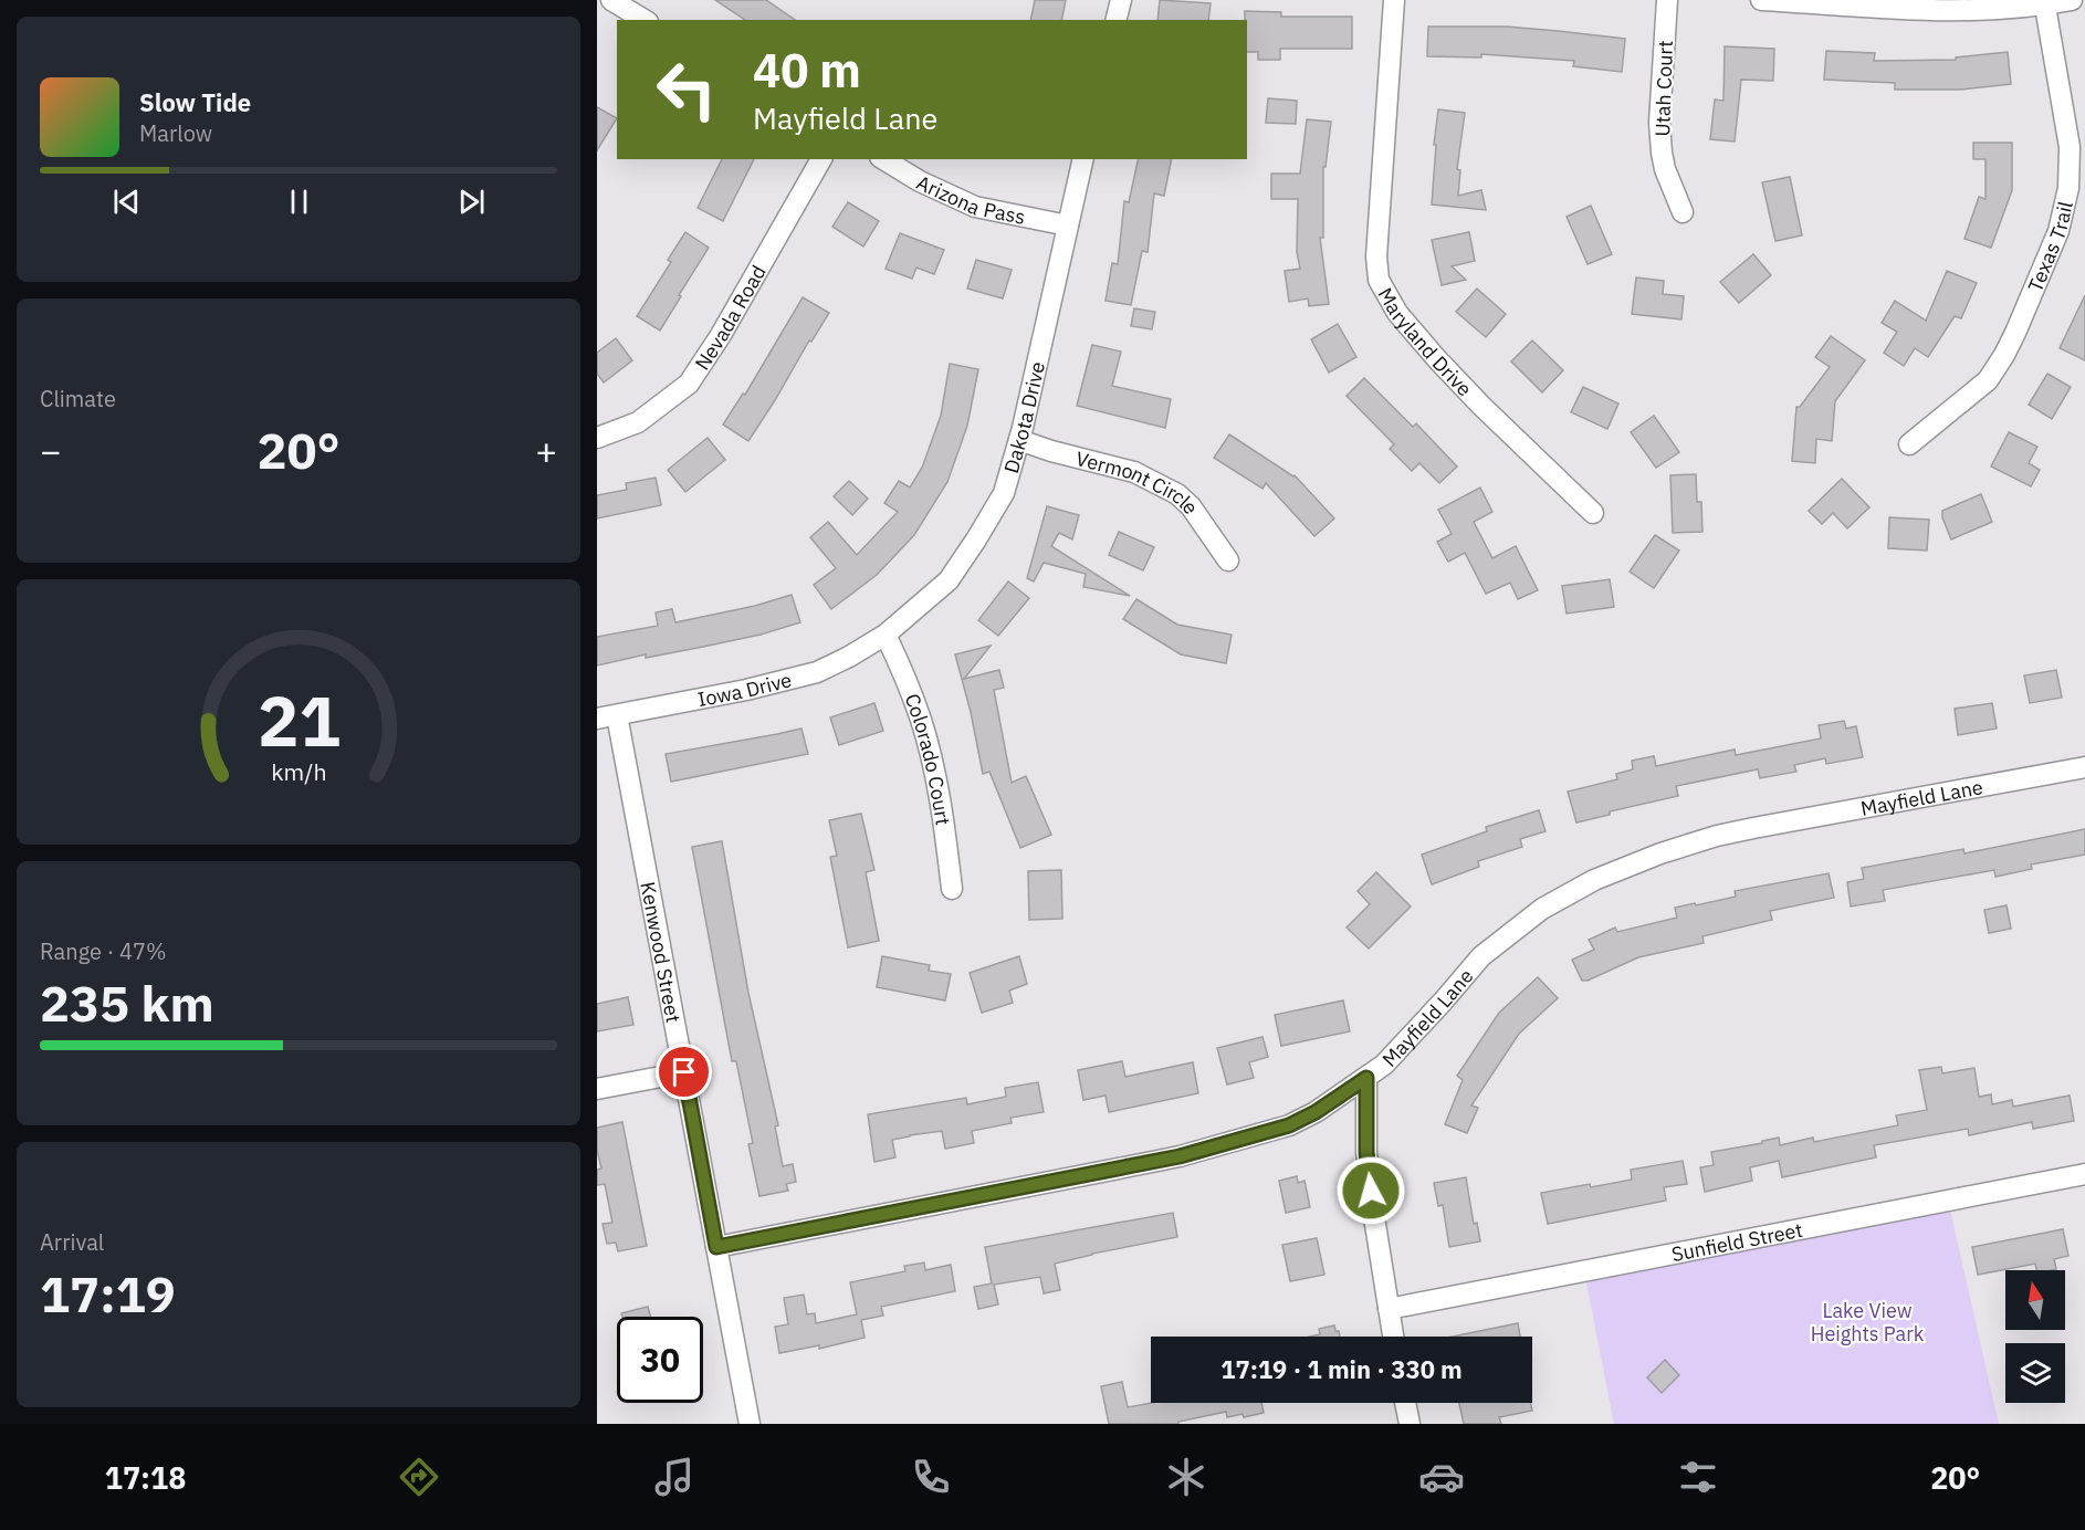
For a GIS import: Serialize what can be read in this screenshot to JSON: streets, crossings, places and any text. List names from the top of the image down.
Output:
{
  "streets": {
    "street": [
      "Utah Court",
      "Arizona Pass",
      "Texas Trail",
      "Nevada Road",
      "Maryland Drive",
      "Dakota Drive",
      "Vermont Circle",
      "Iowa Drive",
      "Colorado Court",
      "Mayfield Lane",
      "Kenwood Street",
      "Sunfield Street"
    ]
  },
  "crossings": [
    ["Arizona Pass", "Dakota Drive"],
    ["Dakota Drive", "Vermont Circle"],
    ["Dakota Drive", "Iowa Drive"],
    ["Dakota Drive", "Colorado Court"],
    ["Iowa Drive", "Colorado Court"],
    ["Iowa Drive", "Kenwood Street"],
    ["Mayfield Lane", "Kenwood Street"]
  ],
  "parks": ["Lake View Heights Park"],
  "north": "top",
  "page": {
    "turn": ["40 m", "Mayfield Lane"],
    "song": ["Slow Tide", "Marlow"],
    "tile": [
      "Climate",
      ["Range · 47%", "235 km"],
      ["Arrival", "17:19"]
    ],
    "heat": ["−", "20°", "+"],
    "limit": "30",
    "trip": "17:19 · 1 min · 330 m",
    "tabs": ["17:18", "20°"],
    "gauge": ["21", "km/h"]
  }
}
